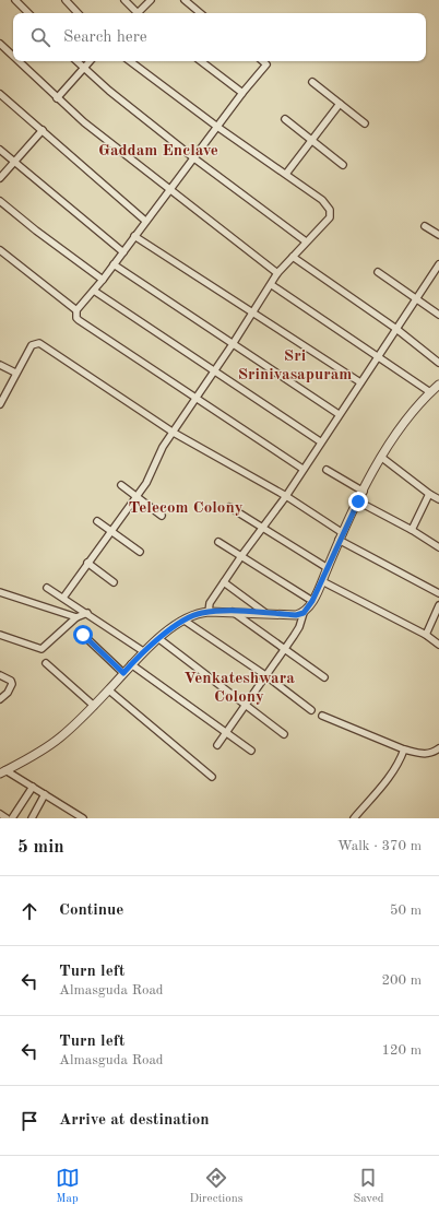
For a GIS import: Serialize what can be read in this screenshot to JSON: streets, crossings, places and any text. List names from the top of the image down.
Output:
{
  "districts": [
    "Gaddam Enclave",
    "Sri Srinivasapuram",
    "Telecom Colony",
    "Venkateshwara Colony"
  ],
  "page": {
    "search": "Search here",
    "heading": ["5 min", "Walk · 370 m"],
    "list": [
      ["Continue", "50 m"],
      ["Turn left", "Almasguda Road", "200 m"],
      ["Turn left", "Almasguda Road", "120 m"],
      "Arrive at destination"
    ],
    "nav": ["Map", "Directions", "Saved"]
  }
}
